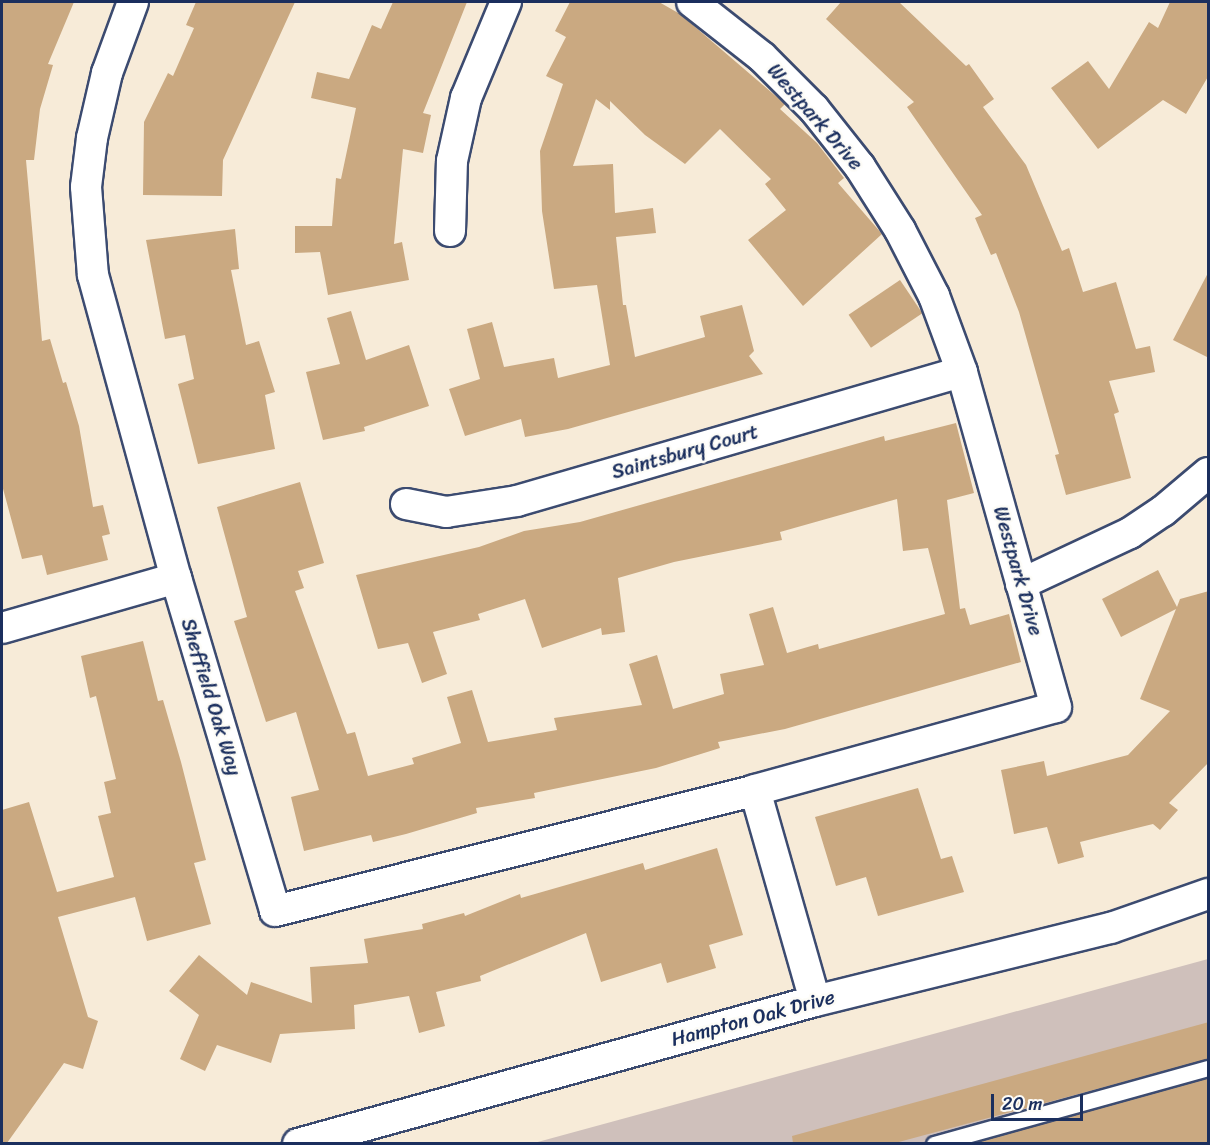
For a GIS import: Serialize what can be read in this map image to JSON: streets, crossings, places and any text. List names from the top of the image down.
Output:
{
  "streets": {
    "street": [
      "Westpark Drive",
      "Saintsbury Court",
      "Sheffield Oak Way",
      "Hampton Oak Drive"
    ]
  },
  "crossings": [
    ["Westpark Drive", "Saintsbury Court"],
    ["Westpark Drive", "Sheffield Oak Way"]
  ],
  "scale_bar": "20 m"
}
